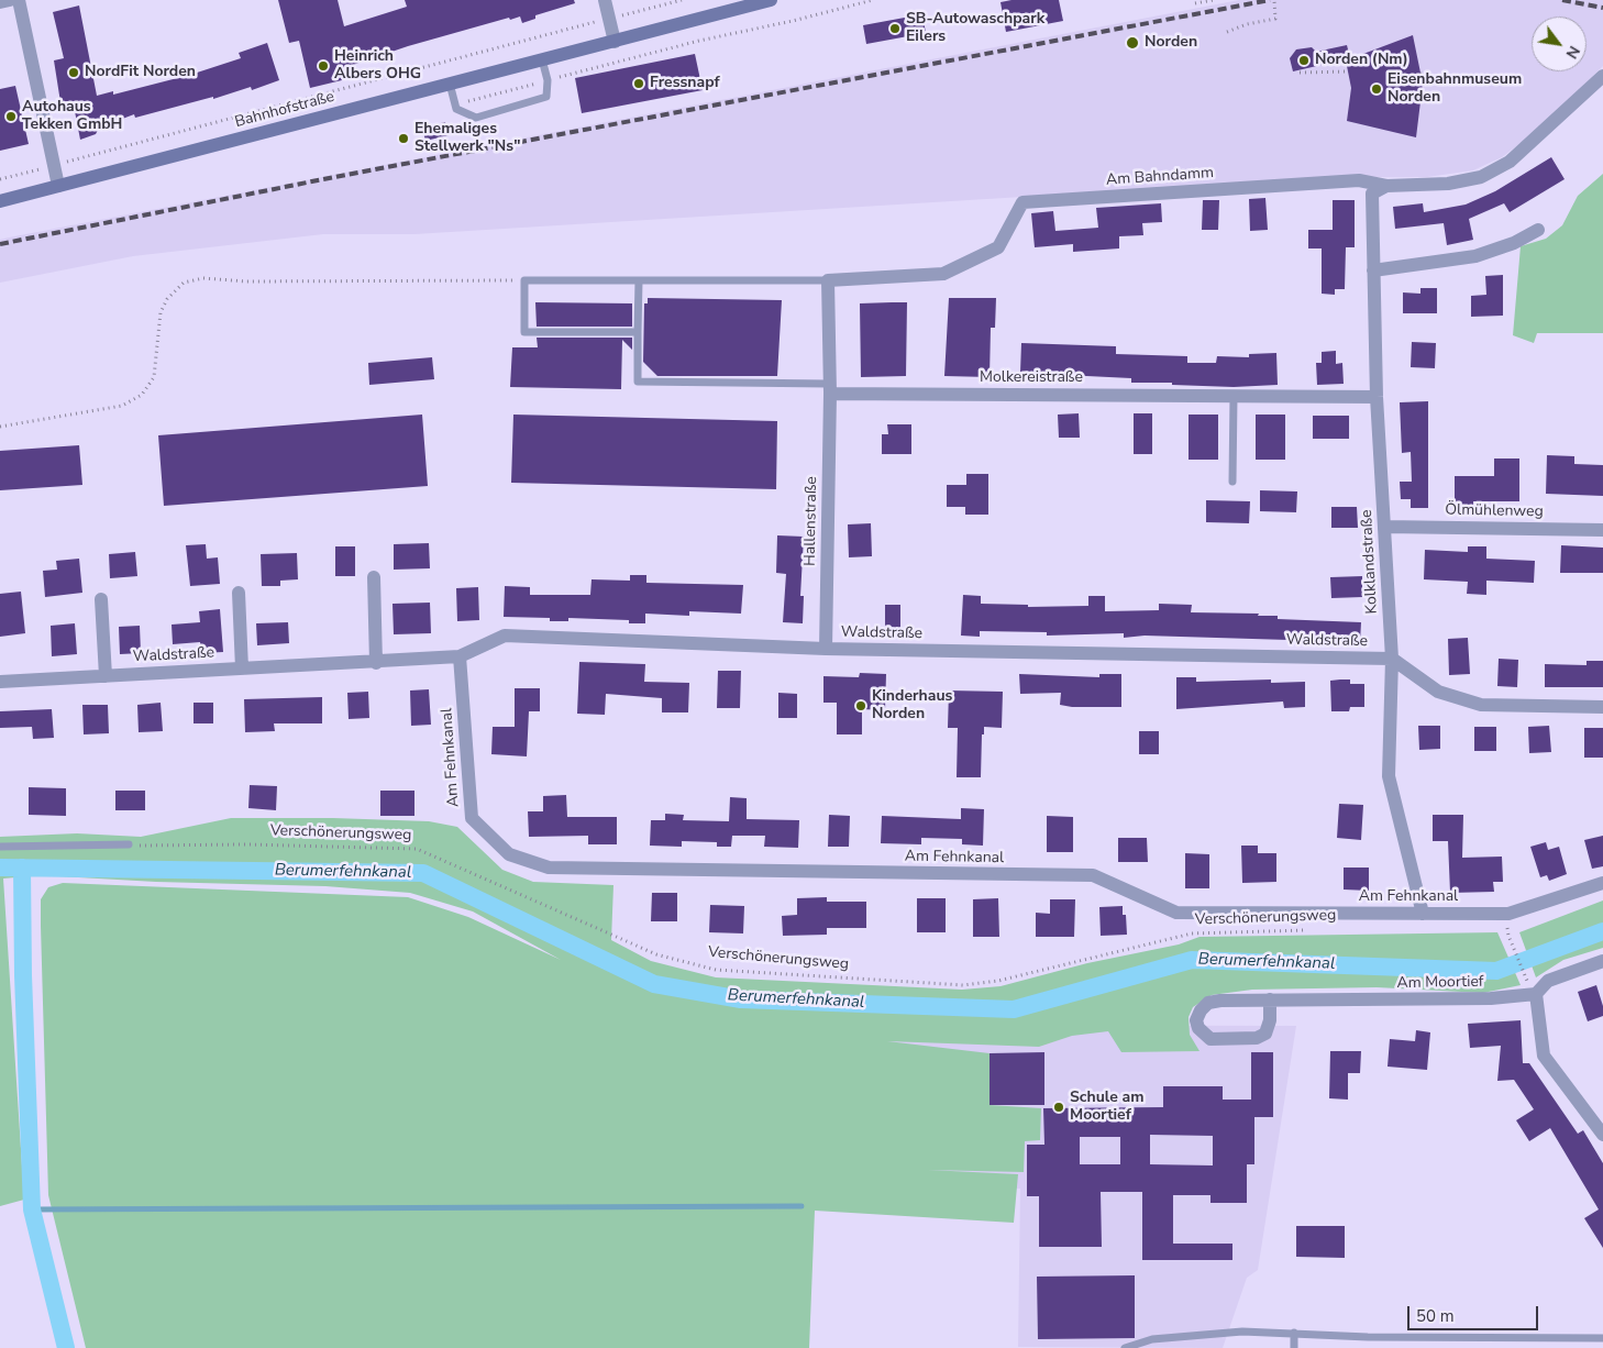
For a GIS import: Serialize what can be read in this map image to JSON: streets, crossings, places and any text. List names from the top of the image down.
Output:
{
  "streets": {
    "main road": ["Bahnhofstraße"],
    "street": [
      "Am Bahndamm",
      "Molkereistraße",
      "Ölmühlenweg",
      "Hallenstraße",
      "Kolklandstraße",
      "Waldstraße",
      "Am Fehnkanal",
      "Am Moortief"
    ],
    "path": ["Verschönerungsweg"]
  },
  "crossings": [
    ["Am Bahndamm", "Kolklandstraße"],
    ["Molkereistraße", "Hallenstraße"],
    ["Molkereistraße", "Kolklandstraße"],
    ["Ölmühlenweg", "Kolklandstraße"],
    ["Hallenstraße", "Waldstraße"],
    ["Kolklandstraße", "Waldstraße"],
    ["Kolklandstraße", "Am Fehnkanal"],
    ["Waldstraße", "Am Fehnkanal"]
  ],
  "water": ["Berumerfehnkanal"],
  "places": [
    "SB-Autowaschpark Eilers",
    "Norden",
    "Norden (Nm)",
    "Heinrich Albers OHG",
    "NordFit Norden",
    "Fressnapf",
    "Eisenbahnmuseum Norden",
    "Autohaus Tekken GmbH",
    "Ehemaliges Stellwerk \"Ns\"",
    "Kinderhaus Norden",
    "Schule am Moortief"
  ],
  "scale_bar": "50 m",
  "north": "bottom right"
}
